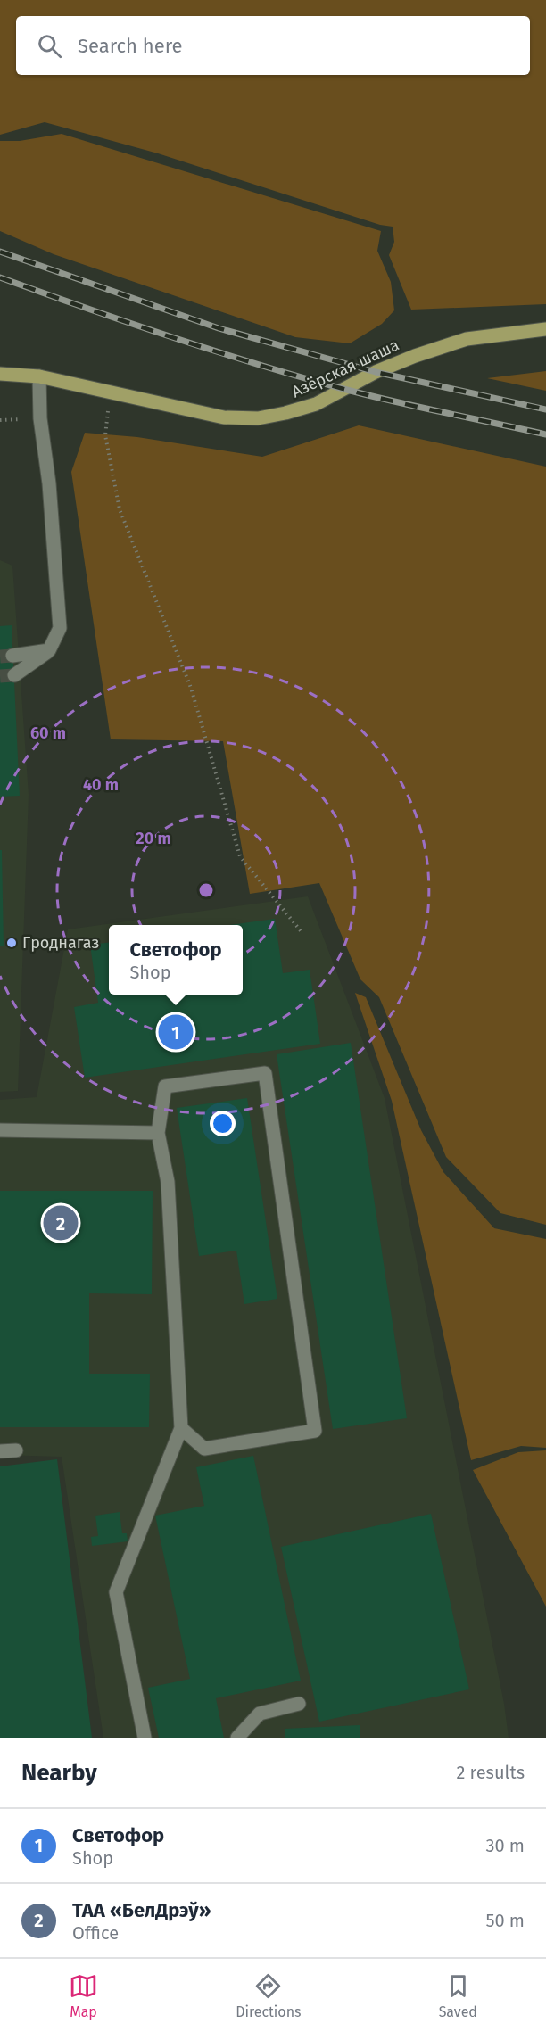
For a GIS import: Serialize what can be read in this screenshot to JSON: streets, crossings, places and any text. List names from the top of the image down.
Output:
{
  "streets": {
    "main road": ["Азёрская шаша"]
  },
  "places": ["Гроднагаз"],
  "page": {
    "search": "Search here",
    "popup": ["Светофор", "Shop"],
    "pins": ["1", "2"],
    "heading": ["Nearby", "2 results"],
    "list": [
      {
        "mark": "1",
        "name": "Светофор",
        "note": "Shop",
        "value": "30 m"
      },
      {
        "mark": "2",
        "name": "ТАА «БелДрэў»",
        "note": "Office",
        "value": "50 m"
      }
    ],
    "nav": ["Map", "Directions", "Saved"]
  },
  "rings": ["60 m", "40 m", "20 m"]
}
